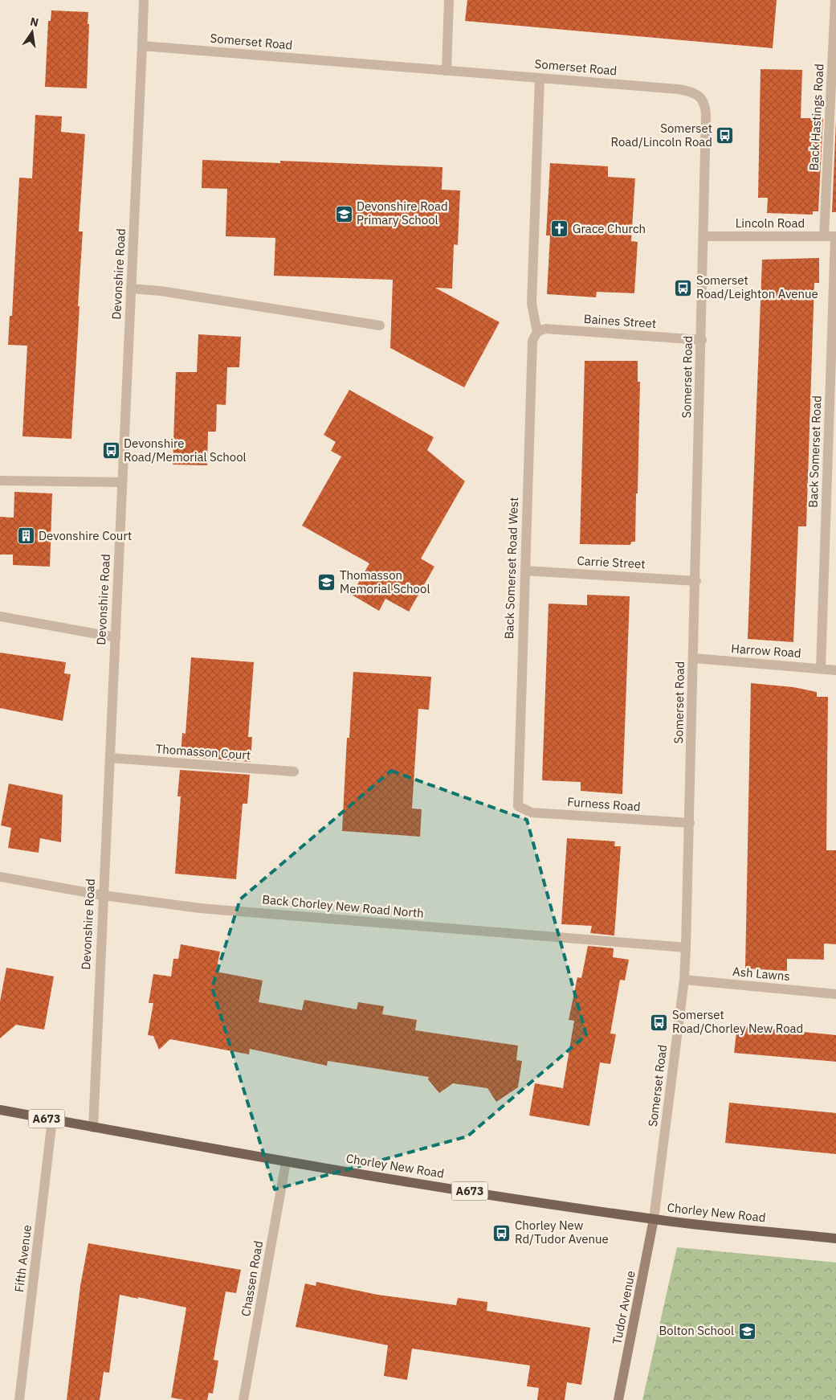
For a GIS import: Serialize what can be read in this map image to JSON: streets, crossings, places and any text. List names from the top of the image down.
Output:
{
  "streets": {
    "main road": ["A673", "Chorley New Road", "Tudor Avenue"],
    "street": [
      "Somerset Road",
      "Back Hastings Road",
      "Lincoln Road",
      "Devonshire Road",
      "Baines Street",
      "Back Somerset Road",
      "Carrie Street",
      "Back Somerset Road West",
      "Harrow Road",
      "Thomasson Court",
      "Furness Road",
      "Back Chorley New Road North",
      "Ash Lawns",
      "Fifth Avenue",
      "Chassen Road"
    ]
  },
  "crossings": [
    ["Somerset Road", "Lincoln Road"],
    ["Somerset Road", "Devonshire Road"],
    ["Somerset Road", "Baines Street"],
    ["Somerset Road", "Carrie Street"],
    ["Somerset Road", "Harrow Road"],
    ["Somerset Road", "Furness Road"],
    ["Somerset Road", "Back Chorley New Road North"],
    ["Somerset Road", "Ash Lawns"],
    ["Somerset Road", "Chorley New Road"],
    ["Somerset Road", "Tudor Avenue"],
    ["Back Hastings Road", "Lincoln Road"],
    ["Lincoln Road", "Back Somerset Road"],
    ["Devonshire Road", "Thomasson Court"],
    ["Devonshire Road", "Back Chorley New Road North"],
    ["Devonshire Road", "Chorley New Road"],
    ["Baines Street", "Back Somerset Road West"],
    ["Back Somerset Road", "Harrow Road"],
    ["Carrie Street", "Back Somerset Road West"],
    ["Back Somerset Road West", "Furness Road"],
    ["Chorley New Road", "Fifth Avenue"],
    ["Chorley New Road", "Chassen Road"],
    ["Chorley New Road", "Tudor Avenue"]
  ],
  "places": {
    "bus stop": [
      "Somerset Road/Lincoln Road",
      "Somerset Road/Leighton Avenue",
      "Devonshire Road/Memorial School",
      "Somerset Road/Chorley New Road",
      "Chorley New Rd/Tudor Avenue"
    ],
    "school or university": ["Devonshire Road Primary School", "Thomasson Memorial School", "Bolton School"],
    "church": ["Grace Church"],
    "building": ["Devonshire Court"]
  },
  "north": "top"
}
